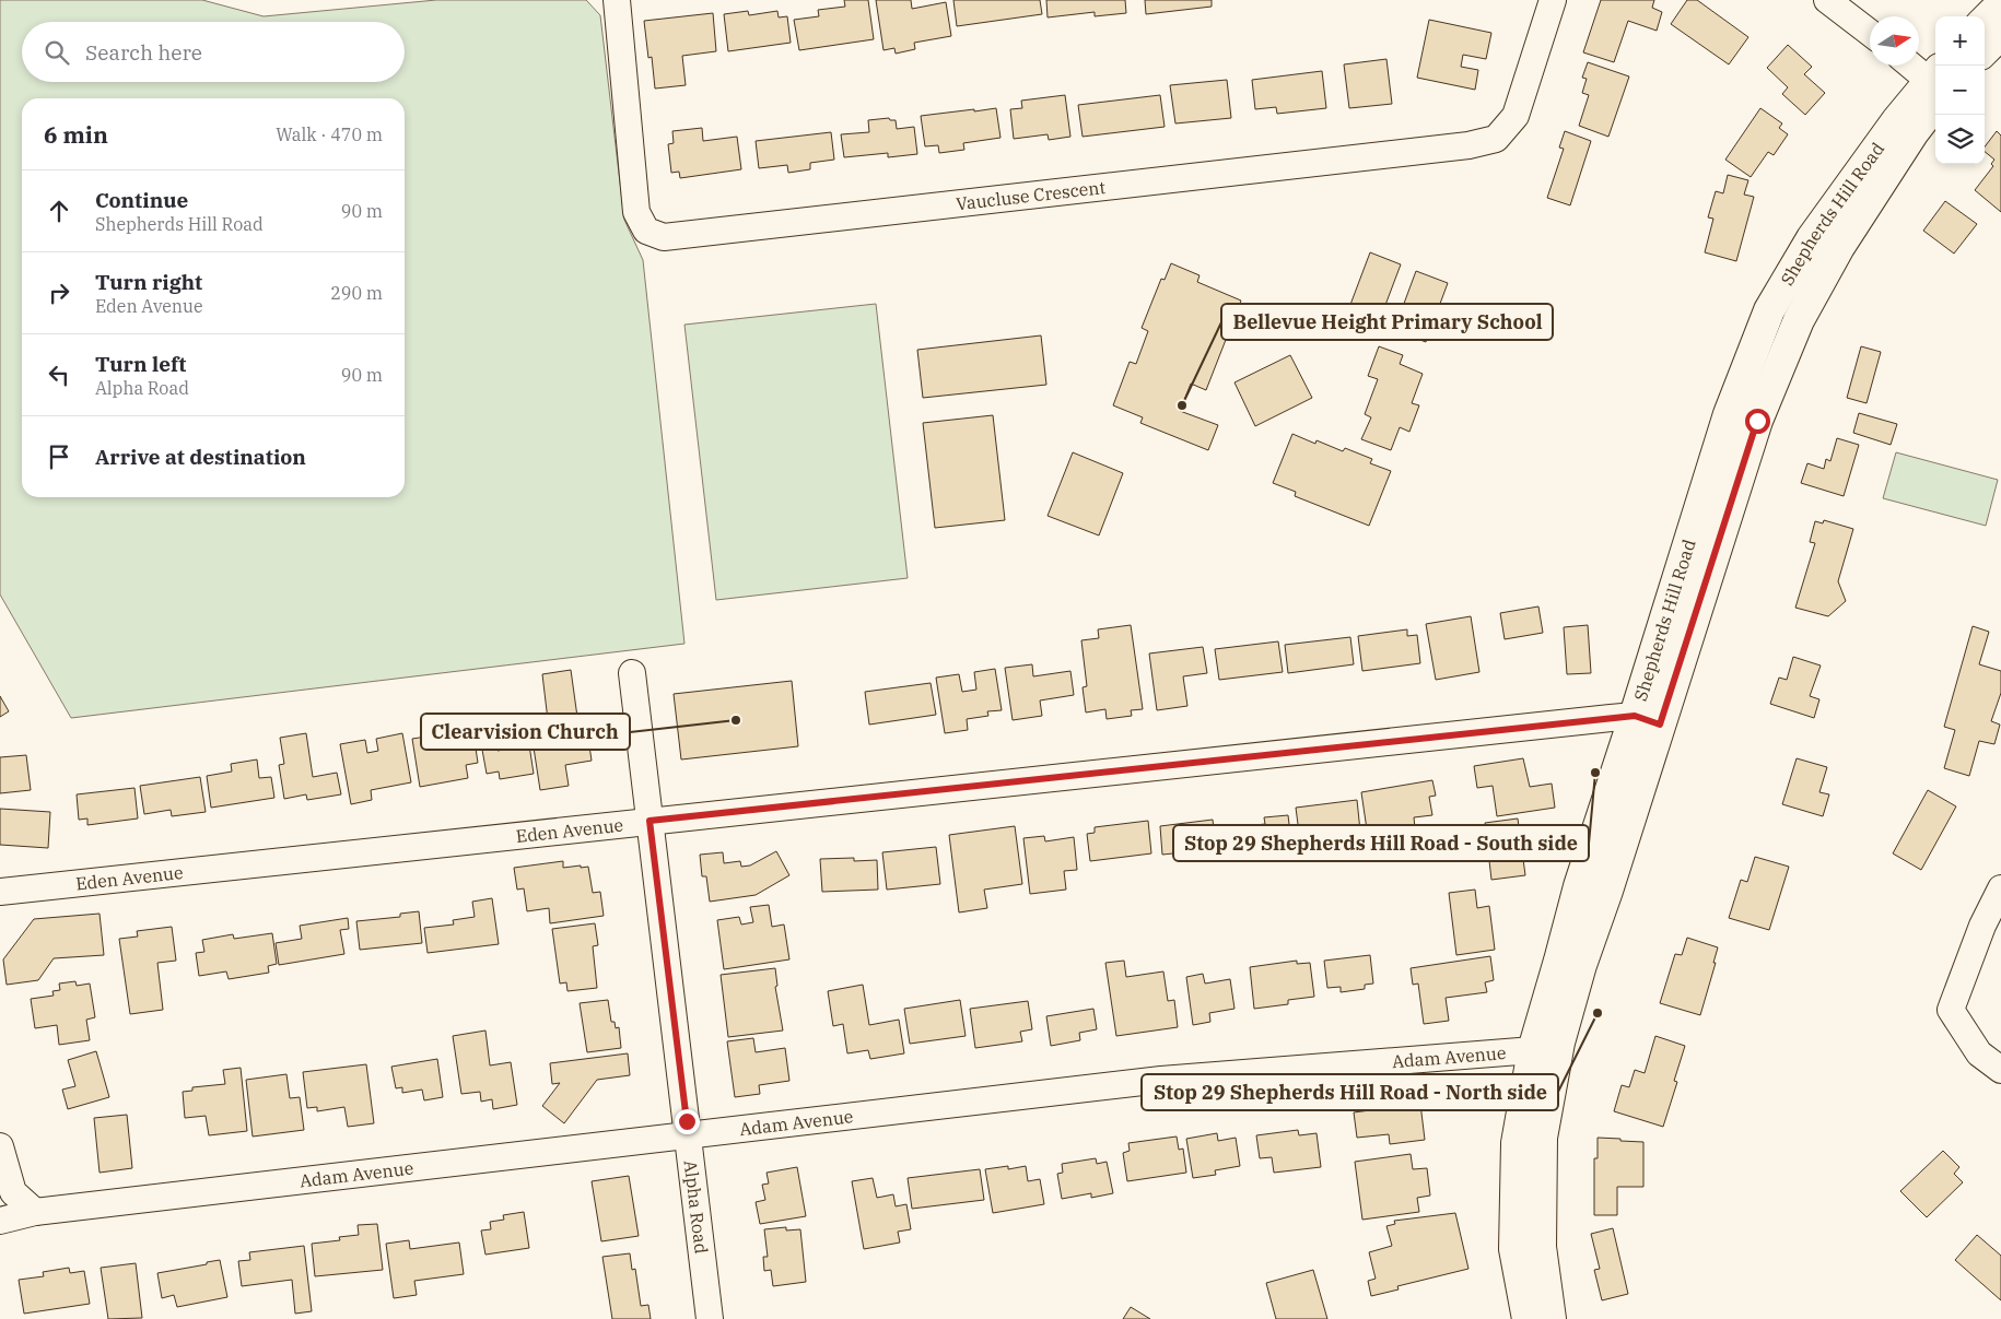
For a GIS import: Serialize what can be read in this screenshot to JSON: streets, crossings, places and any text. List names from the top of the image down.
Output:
{
  "streets": {
    "main road": ["Shepherds Hill Road"],
    "street": [
      "Vaucluse Crescent",
      "Eden Avenue",
      "Adam Avenue",
      "Alpha Road"
    ]
  },
  "crossings": [
    ["Shepherds Hill Road", "Eden Avenue"],
    ["Shepherds Hill Road", "Adam Avenue"],
    ["Eden Avenue", "Alpha Road"],
    ["Adam Avenue", "Alpha Road"]
  ],
  "places": [
    "Bellevue Height Primary School",
    "Clearvision Church",
    "Stop 29 Shepherds Hill Road - South side",
    "Stop 29 Shepherds Hill Road - North side"
  ],
  "north": "right",
  "page": {
    "map_buttons": ["+", "−"],
    "search": "Search here",
    "heading": ["6 min", "Walk · 470 m"],
    "list": [
      ["Continue", "Shepherds Hill Road", "90 m"],
      ["Turn right", "Eden Avenue", "290 m"],
      ["Turn left", "Alpha Road", "90 m"],
      "Arrive at destination"
    ]
  }
}
